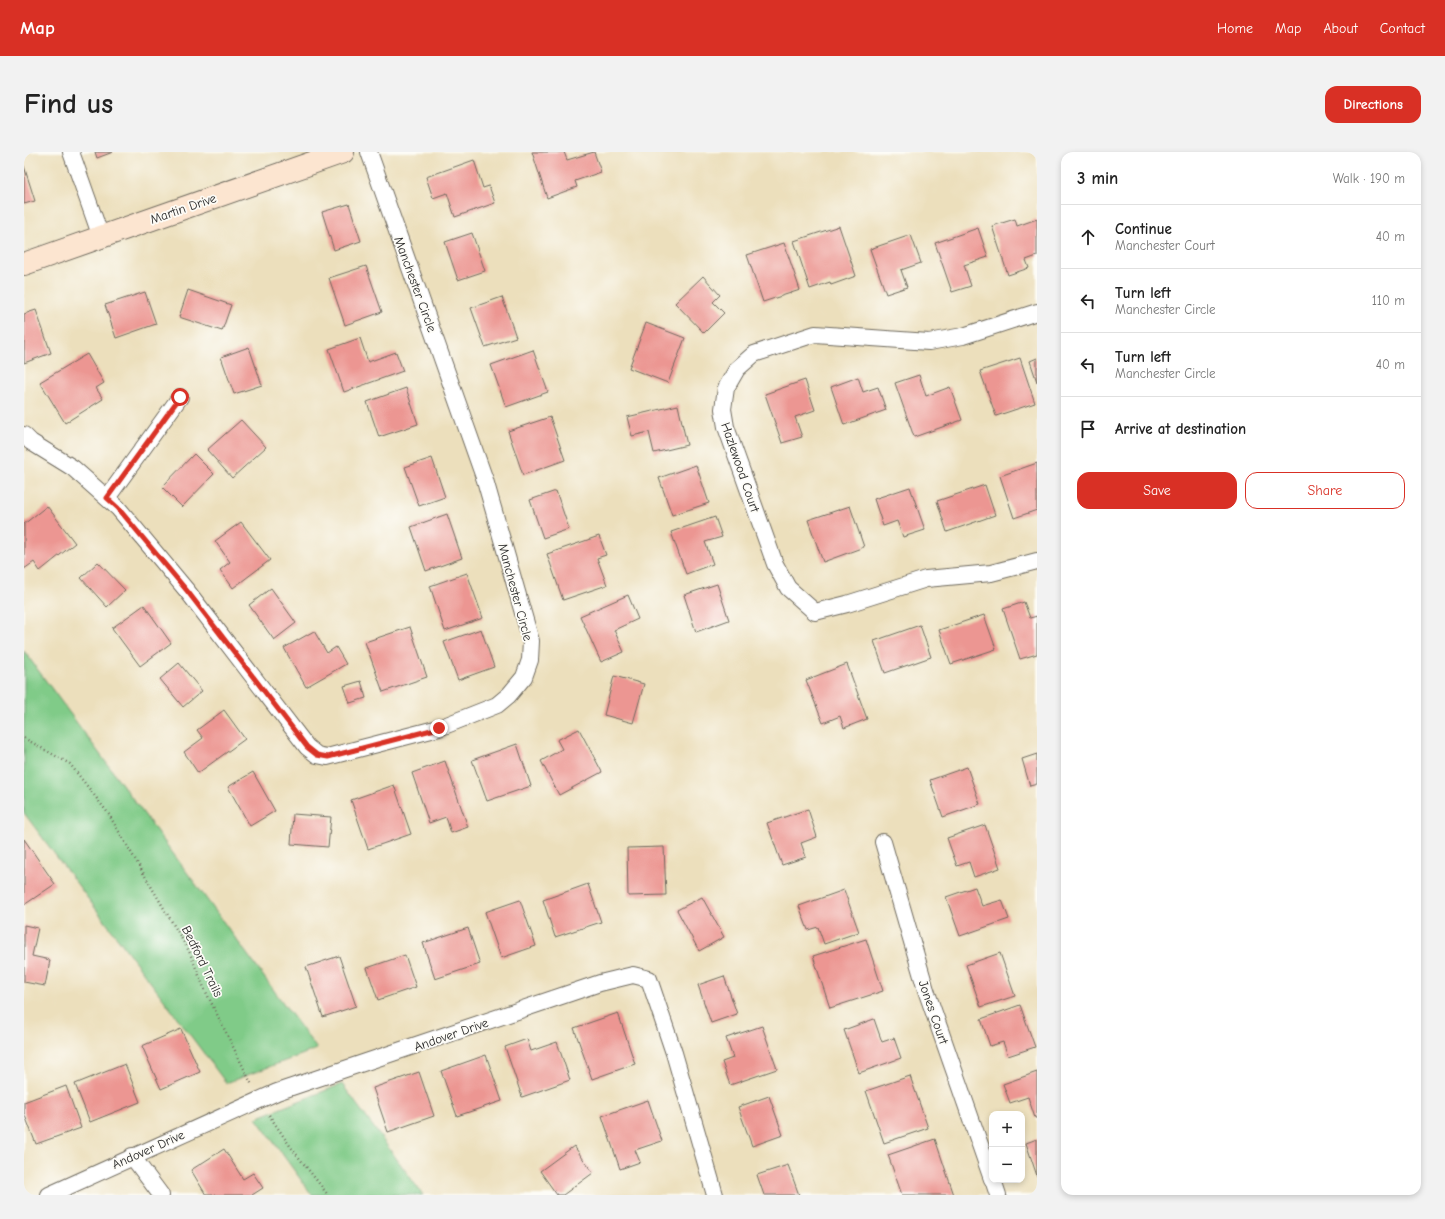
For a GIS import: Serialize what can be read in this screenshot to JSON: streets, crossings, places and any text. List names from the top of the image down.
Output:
{
  "streets": {
    "street": [
      "Martin Drive",
      "Manchester Circle",
      "Hazlewood Court",
      "Jones Court",
      "Andover Drive"
    ],
    "path": ["Bedford Trails"]
  },
  "crossings": [
    ["Bedford Trails", "Andover Drive"]
  ],
  "page": {
    "header": "Map",
    "nav": [
      "Home",
      "Map",
      "About",
      "Contact"
    ],
    "buttons": [
      "Directions",
      ["Save", "Share"]
    ],
    "title": "Find us",
    "heading": ["3 min", "Walk · 190 m"],
    "list": [
      ["Continue", "Manchester Court", "40 m"],
      ["Turn left", "Manchester Circle", "110 m"],
      ["Turn left", "Manchester Circle", "40 m"],
      "Arrive at destination"
    ],
    "map_buttons": ["+", "−"]
  }
}
